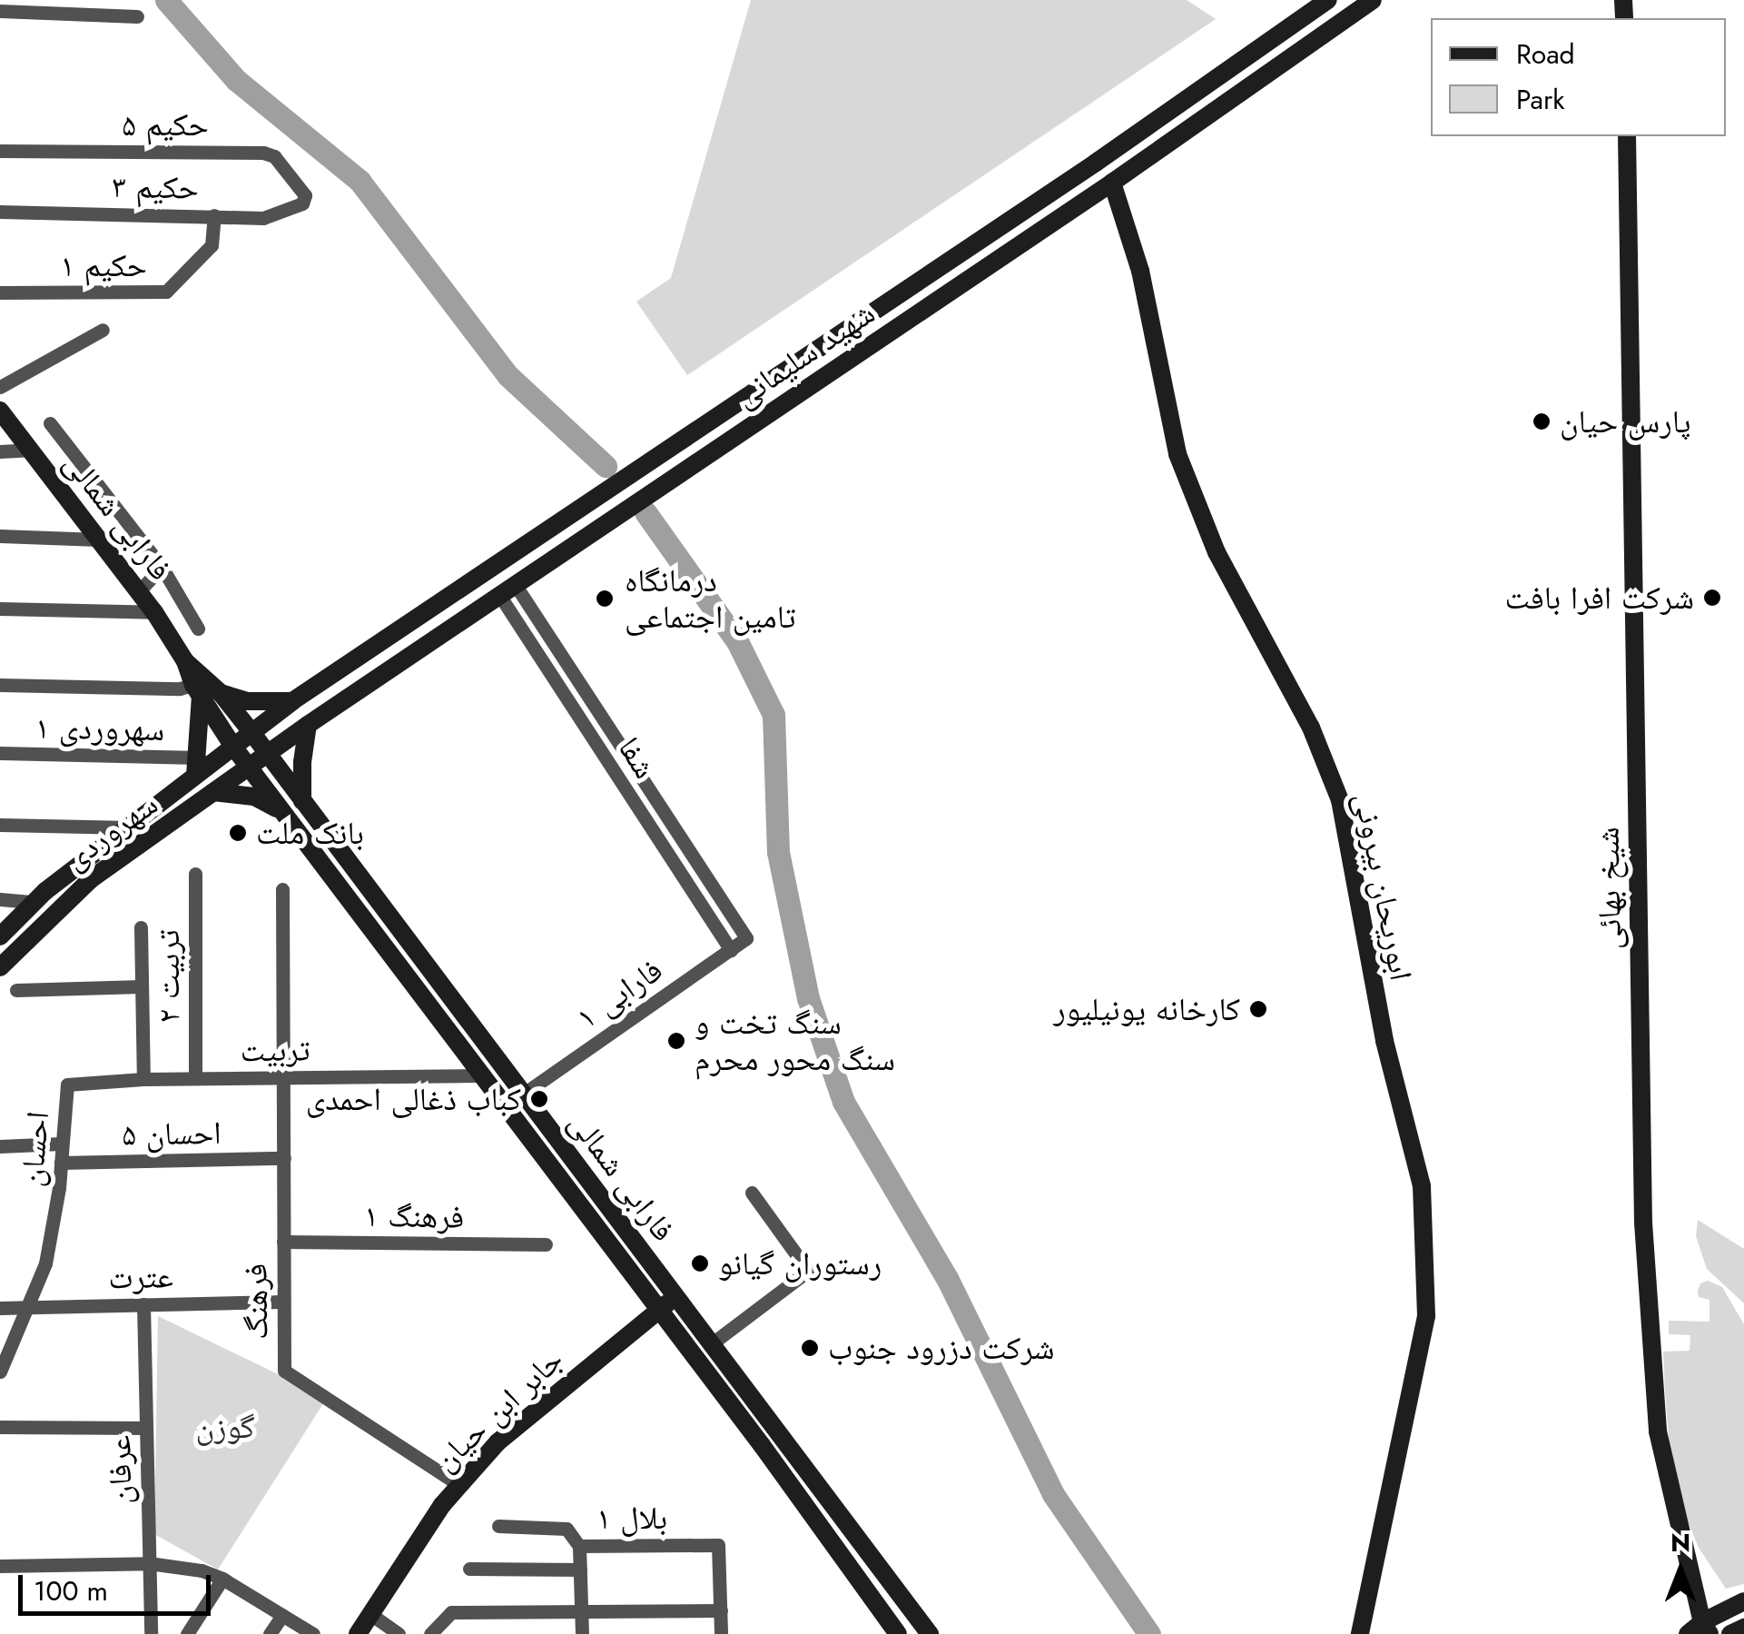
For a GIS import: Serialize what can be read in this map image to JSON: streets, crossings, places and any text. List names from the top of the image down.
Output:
{
  "streets": {
    "street": [
      "حکیم ۵",
      "حکیم ۳",
      "حکیم ۱",
      "شهید سلیمانی",
      "فارابی شمالی",
      "سهروردی ۱",
      "شفا",
      "سهروردی",
      "ابوریحان بیرونی",
      "شیخ بهائی",
      "تربیت ۲",
      "فارابی ۱",
      "تربیت",
      "احسان ۵",
      "احسان",
      "فرهنگ ۱",
      "عترت",
      "فرهنگ",
      "جابر ابن حیان",
      "عرفان",
      "بلال ۱"
    ]
  },
  "crossings": [
    ["حکیم ۵", "حکیم ۳"],
    ["حکیم ۳", "حکیم ۱"],
    ["شهید سلیمانی", "فارابی شمالی"],
    ["شهید سلیمانی", "شفا"],
    ["شهید سلیمانی", "سهروردی"],
    ["شهید سلیمانی", "ابوریحان بیرونی"],
    ["فارابی شمالی", "سهروردی"],
    ["فارابی شمالی", "فارابی ۱"],
    ["فارابی شمالی", "تربیت"],
    ["فارابی شمالی", "جابر ابن حیان"],
    ["سهروردی ۱", "سهروردی"],
    ["شفا", "فارابی ۱"],
    ["تربیت ۲", "تربیت"],
    ["تربیت", "احسان"],
    ["تربیت", "فرهنگ"],
    ["احسان ۵", "احسان"],
    ["احسان ۵", "فرهنگ"],
    ["احسان", "عترت"],
    ["فرهنگ ۱", "فرهنگ"],
    ["عترت", "فرهنگ"],
    ["عترت", "عرفان"],
    ["فرهنگ", "جابر ابن حیان"]
  ],
  "parks": ["گوزن"],
  "places": [
    "پارس حیان",
    "شرکت افرا بافت",
    "درمانگاه تامین اجتماعی",
    "بانک ملت",
    "کارخانه یونیلیور",
    "سنگ تخت و سنگ محور محرم",
    "کباب ذغالی احمدی",
    "رستوران گیانو",
    "شرکت دزرود جنوب"
  ],
  "legend": ["Road", "Park"],
  "scale_bar": "100 m",
  "north": "top"
}
